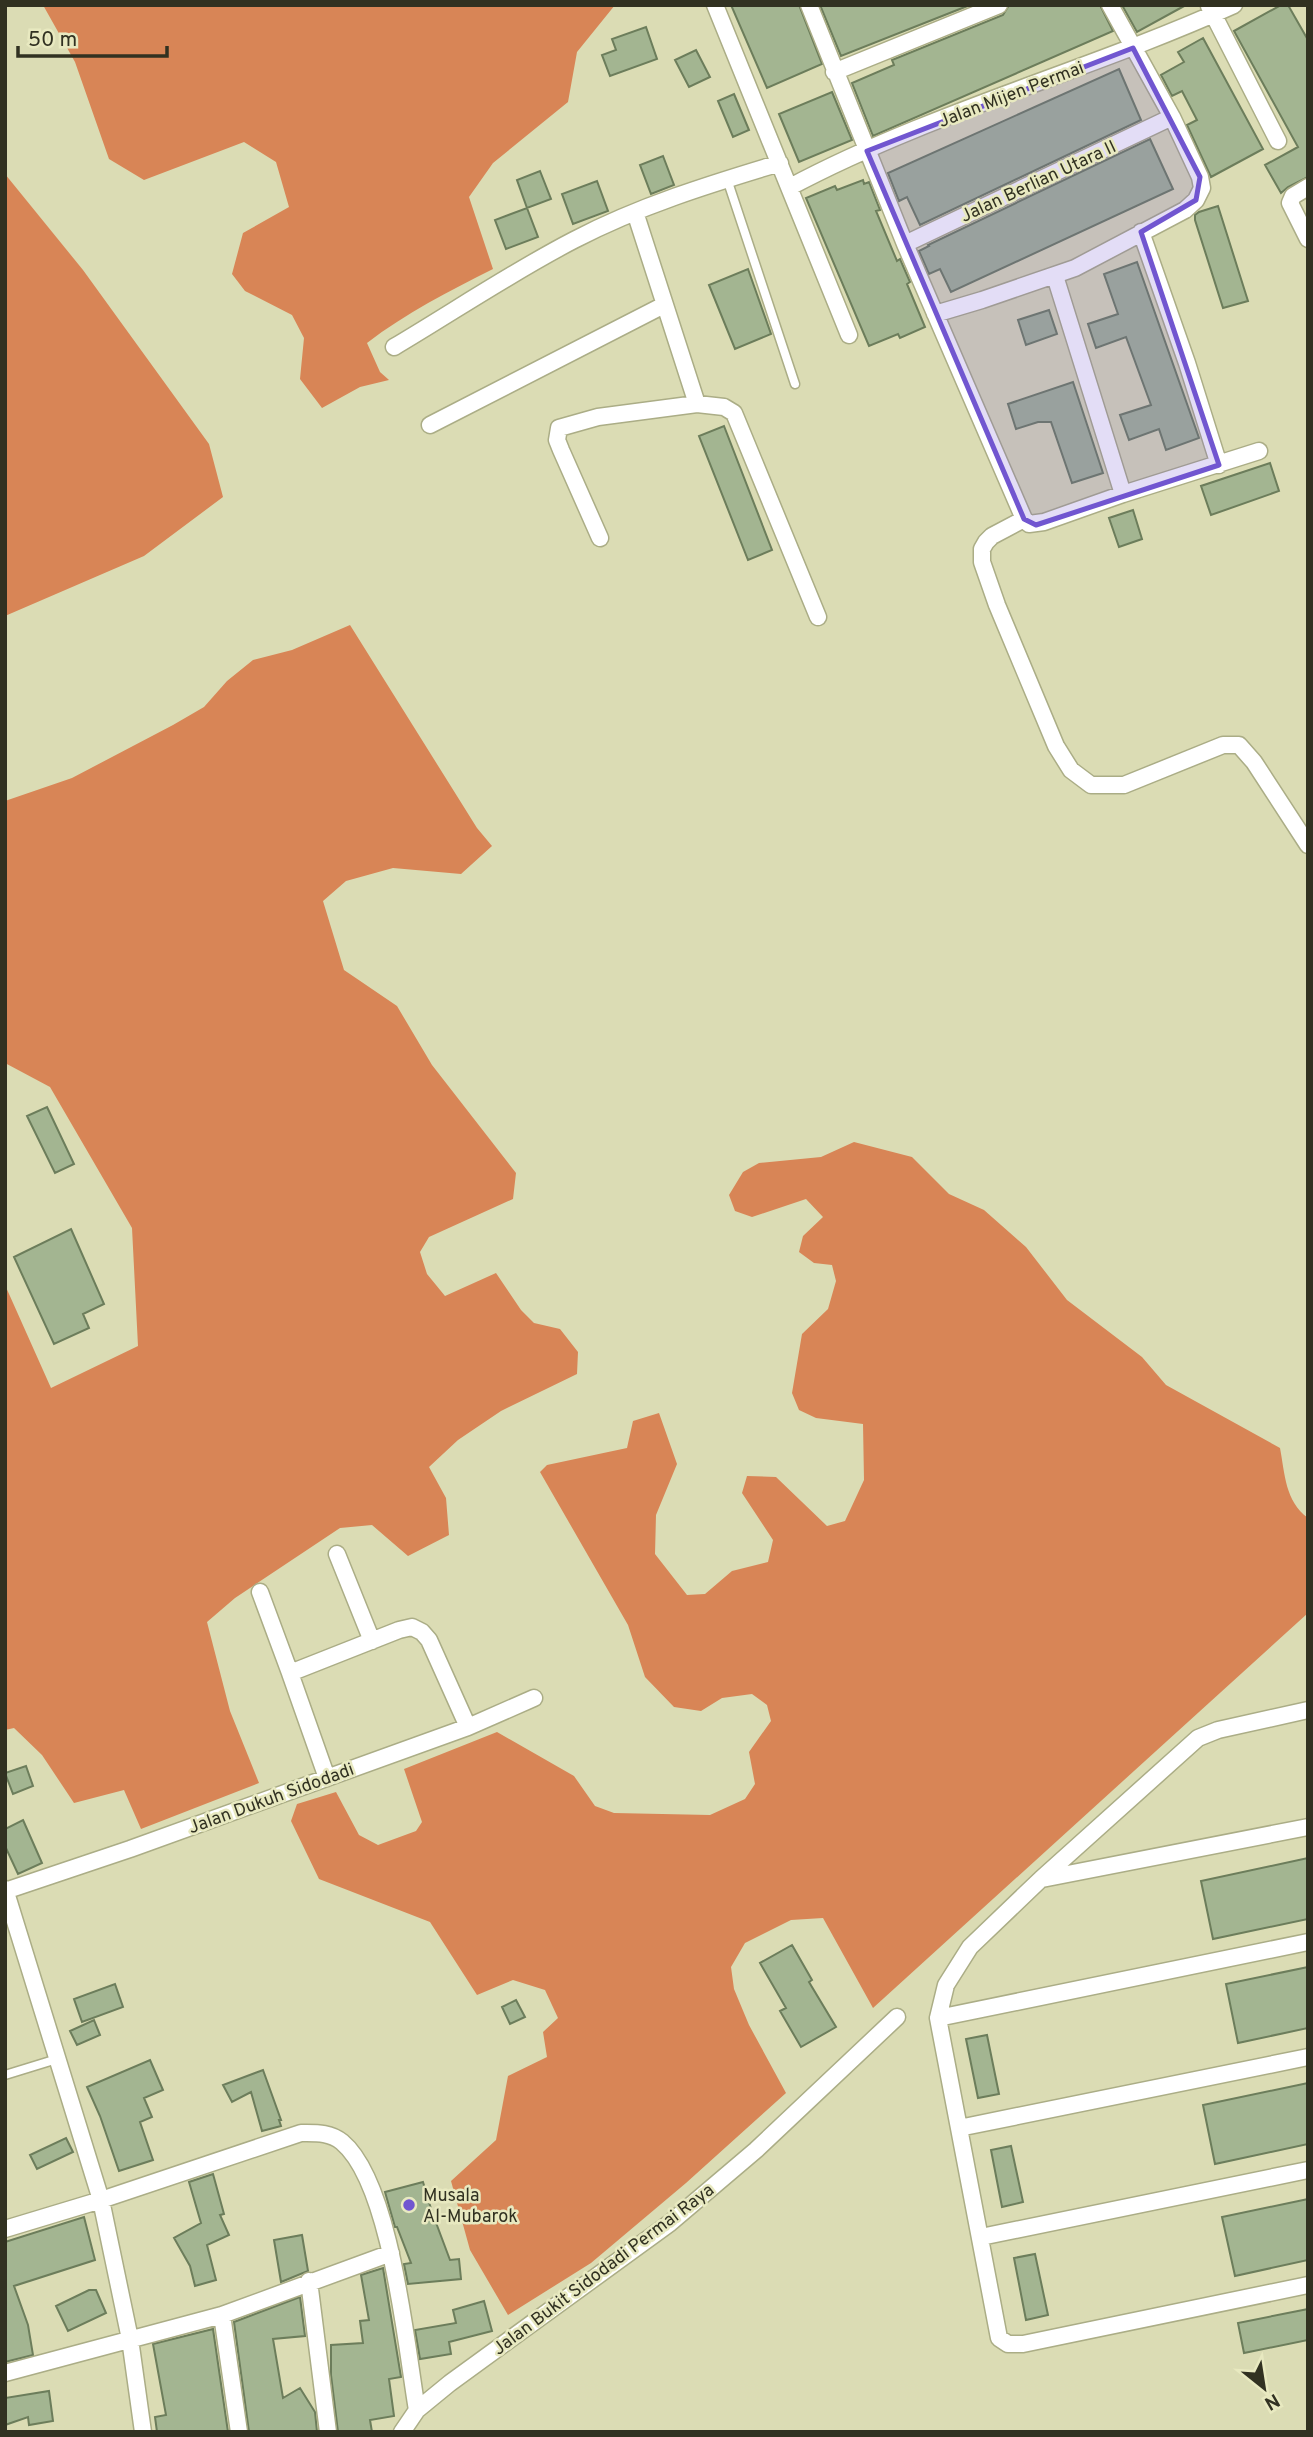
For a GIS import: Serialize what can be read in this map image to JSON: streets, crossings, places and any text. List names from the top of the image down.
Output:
{
  "streets": {
    "street": [
      "Jalan Mijen Permai",
      "Jalan Berlian Utara II",
      "Jalan Dukuh Sidodadi",
      "Jalan Bukit Sidodadi Permai Raya"
    ]
  },
  "places": ["Musala Al-Mubarok"],
  "scale_bar": "50 m",
  "north": "bottom right"
}
